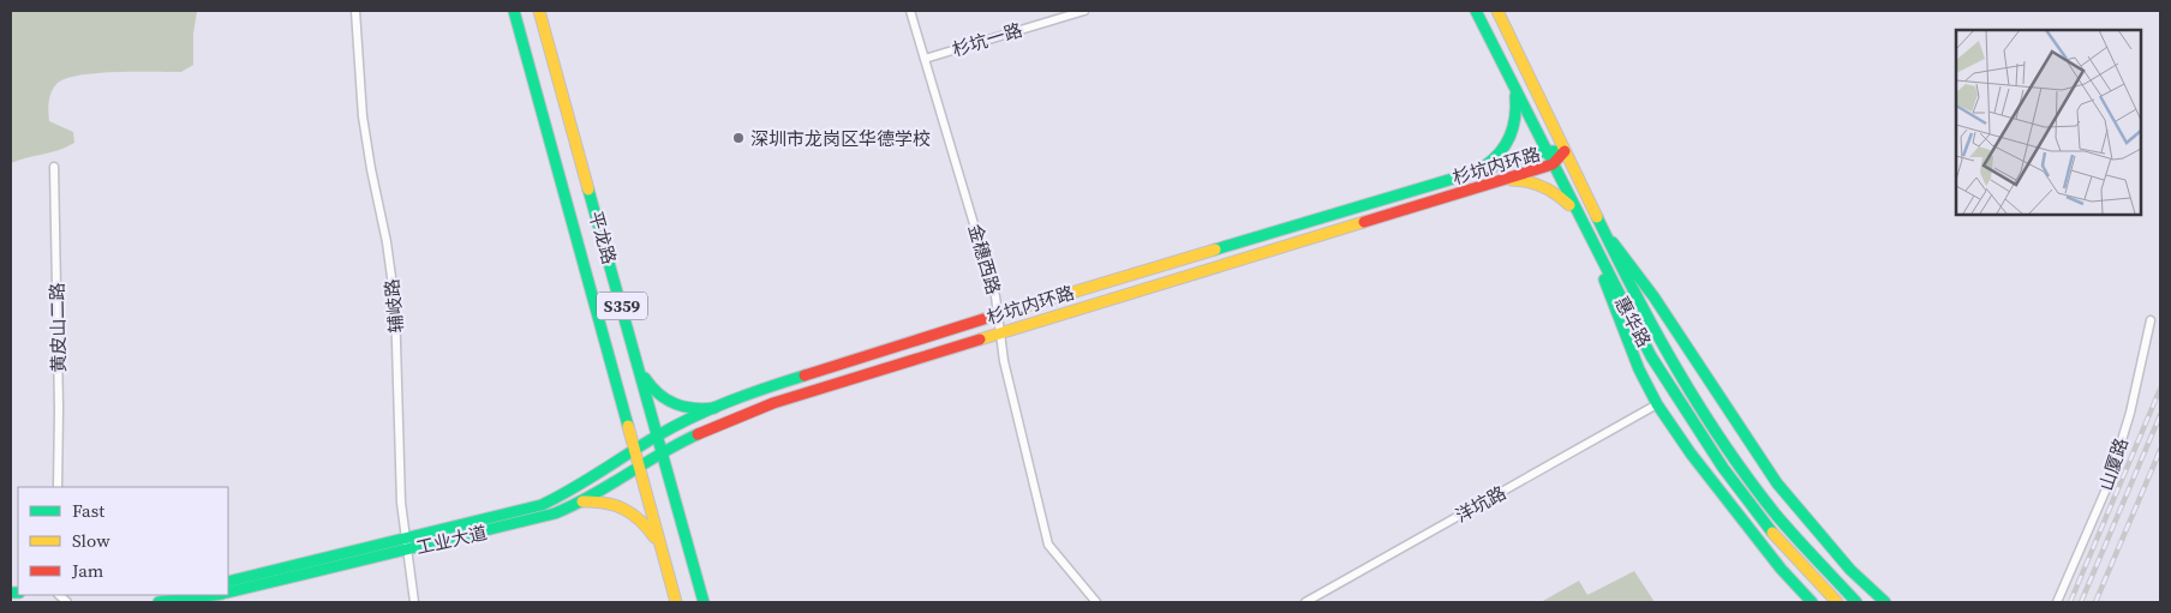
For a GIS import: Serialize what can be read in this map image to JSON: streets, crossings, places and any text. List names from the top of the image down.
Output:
{
  "streets": {
    "street": [
      "杉坑一路",
      "杉坑内环路",
      "平龙路",
      "金穗西路",
      "辅岐路",
      "S359",
      "惠华路",
      "黄皮山二路",
      "山厦路",
      "洋坑路",
      "工业大道"
    ]
  },
  "crossings": [
    ["杉坑一路", "金穗西路"],
    ["杉坑内环路", "平龙路"],
    ["杉坑内环路", "金穗西路"],
    ["杉坑内环路", "惠华路"],
    ["杉坑内环路", "工业大道"],
    ["平龙路", "工业大道"],
    ["辅岐路", "工业大道"]
  ],
  "places": ["深圳市龙岗区华德学校"],
  "legend": ["Fast", "Slow", "Jam"]
}
